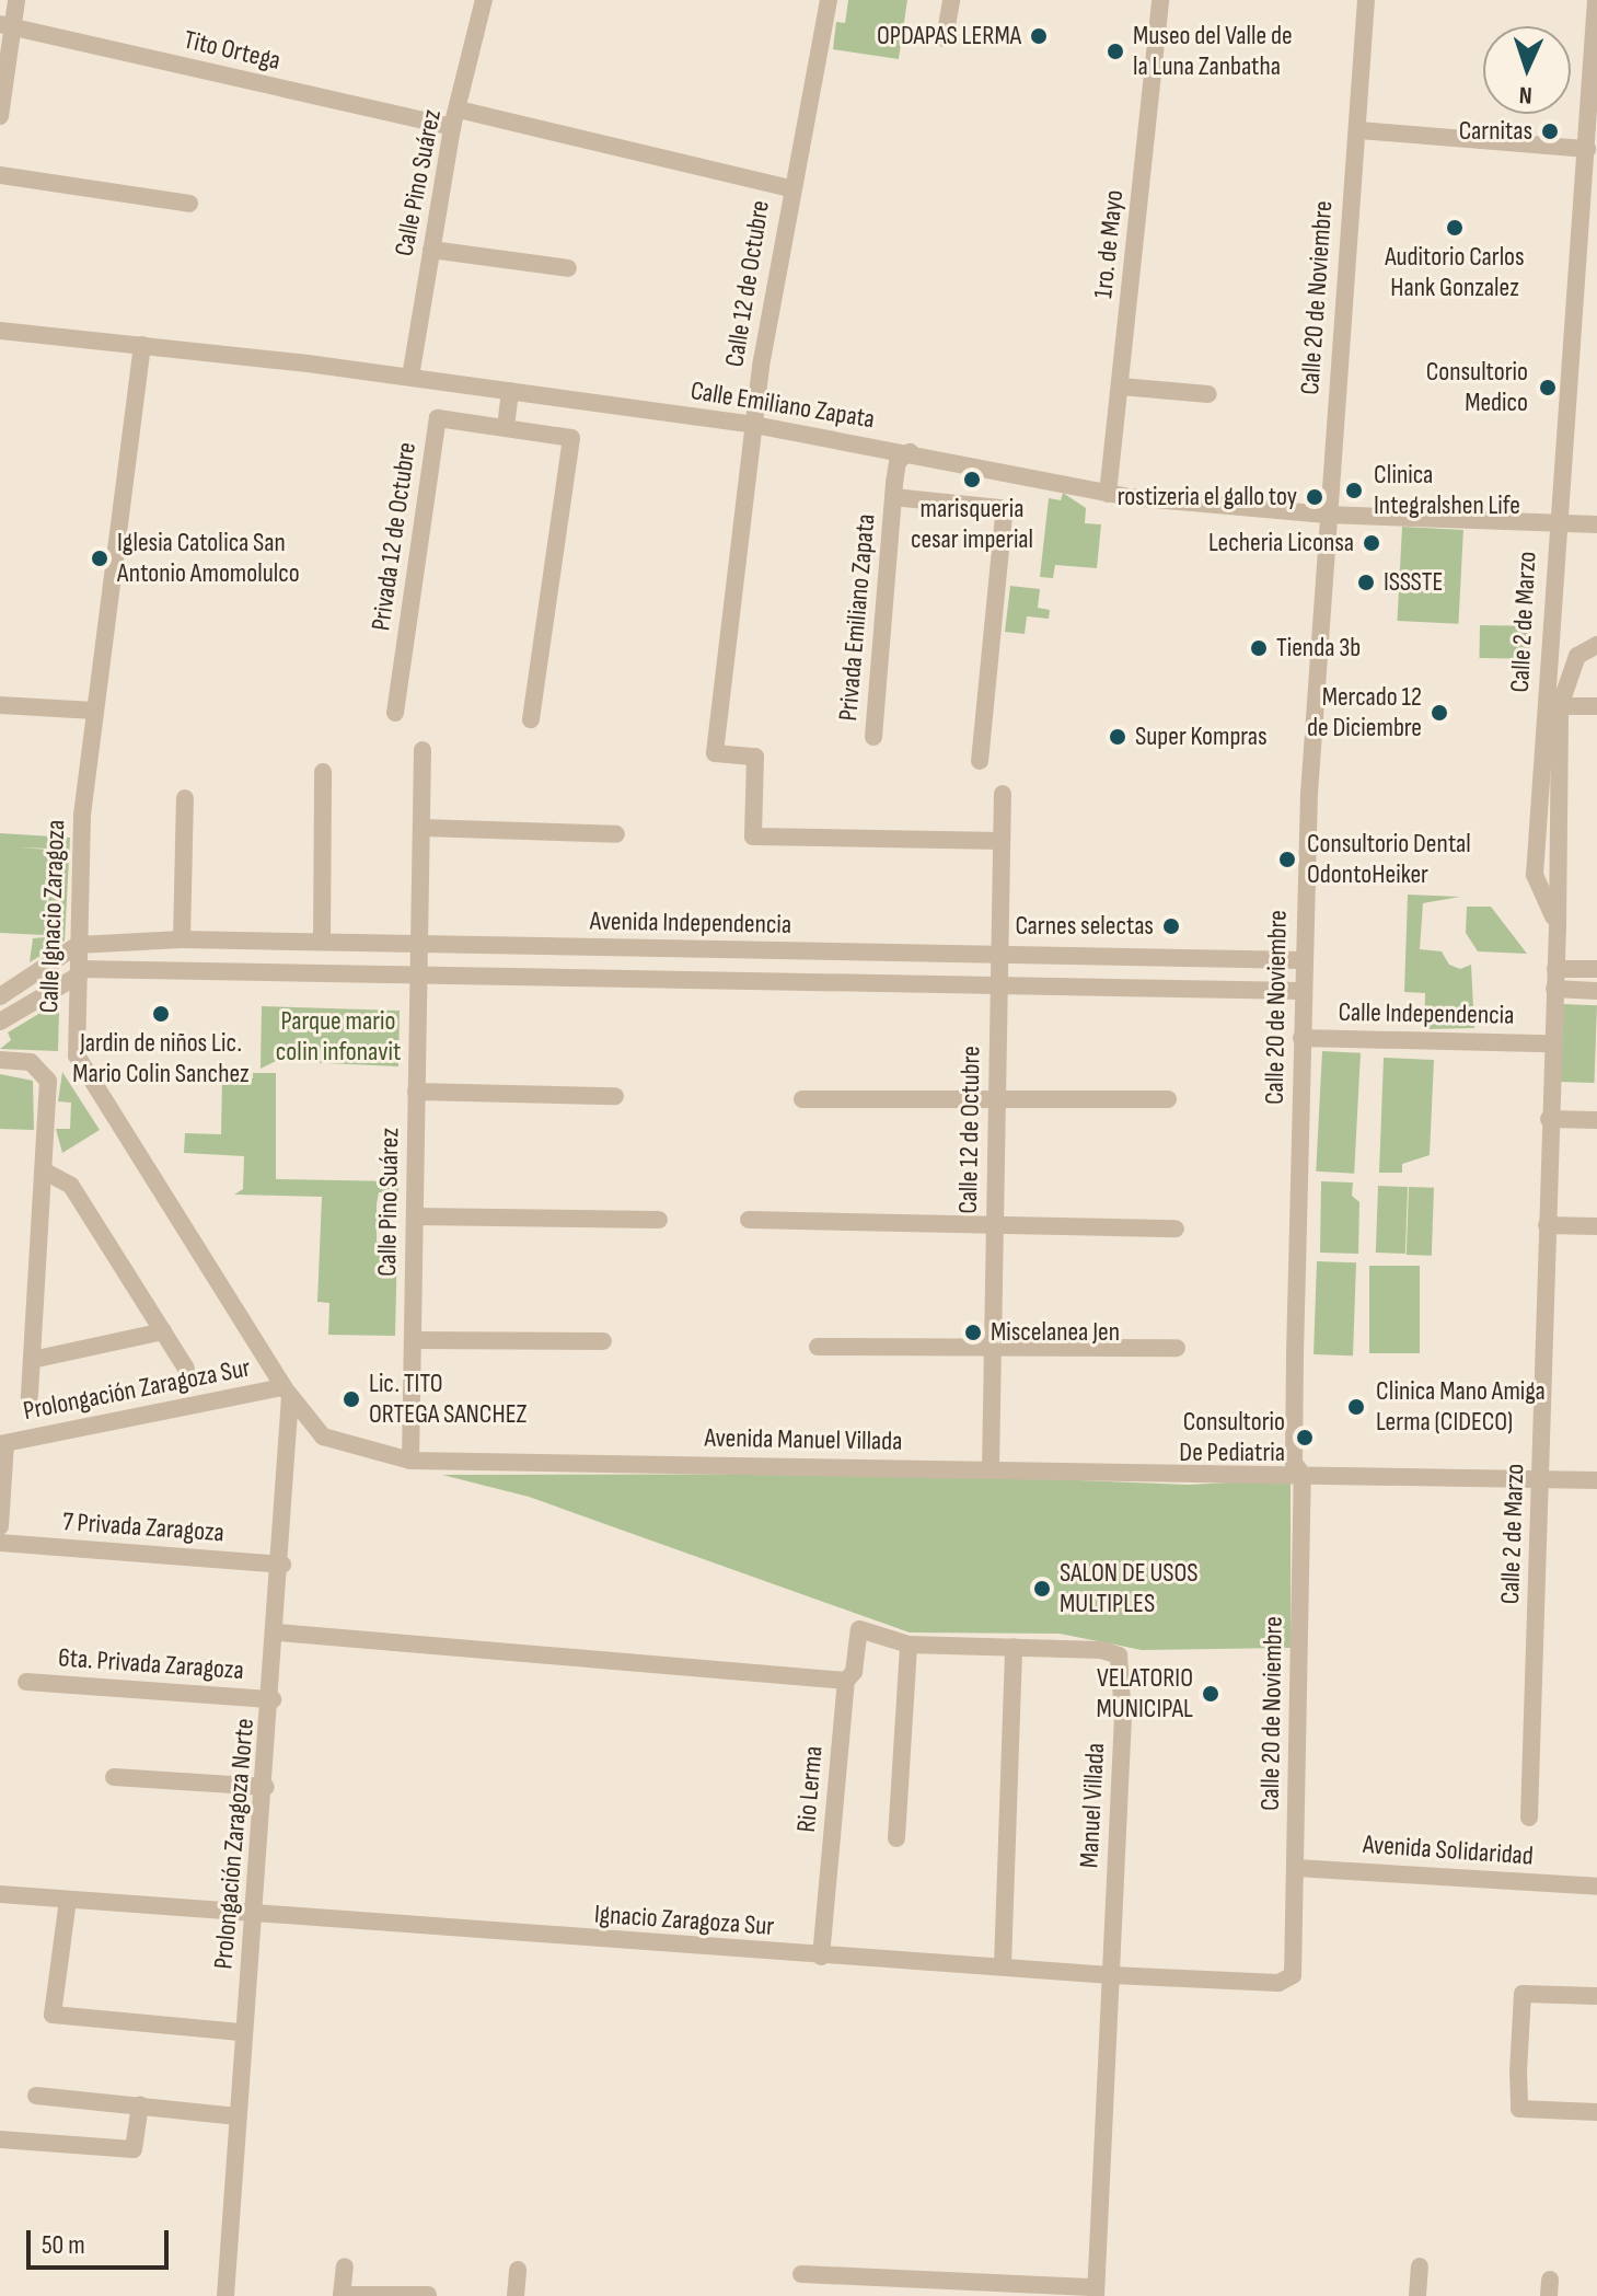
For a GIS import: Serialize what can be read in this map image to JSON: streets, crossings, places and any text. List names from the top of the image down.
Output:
{
  "streets": {
    "street": [
      "Tito Ortega",
      "Calle Pino Suárez",
      "1ro. de Mayo",
      "Calle 12 de Octubre",
      "Calle 20 de Noviembre",
      "Calle Emiliano Zapata",
      "Privada 12 de Octubre",
      "Privada Emiliano Zapata",
      "Calle 2 de Marzo",
      "Calle Ignacio Zaragoza",
      "Avenida Independencia",
      "Calle Independencia",
      "Prolongación Zaragoza Sur",
      "Avenida Manuel Villada",
      "7 Privada Zaragoza",
      "6ta. Privada Zaragoza",
      "Rio Lerma",
      "Manuel Villada",
      "Prolongación Zaragoza Norte",
      "Avenida Solidaridad",
      "Ignacio Zaragoza Sur"
    ]
  },
  "crossings": [
    ["Tito Ortega", "Calle Pino Suárez"],
    ["Tito Ortega", "Calle 12 de Octubre"],
    ["Calle Pino Suárez", "Calle Emiliano Zapata"],
    ["Calle Pino Suárez", "Avenida Independencia"],
    ["Calle Pino Suárez", "Avenida Manuel Villada"],
    ["1ro. de Mayo", "Calle Emiliano Zapata"],
    ["Calle 12 de Octubre", "Calle Emiliano Zapata"],
    ["Calle 12 de Octubre", "Avenida Independencia"],
    ["Calle 12 de Octubre", "Avenida Manuel Villada"],
    ["Calle 20 de Noviembre", "Calle Emiliano Zapata"],
    ["Calle 20 de Noviembre", "Avenida Independencia"],
    ["Calle 20 de Noviembre", "Calle Independencia"],
    ["Calle 20 de Noviembre", "Avenida Manuel Villada"],
    ["Calle 20 de Noviembre", "Manuel Villada"],
    ["Calle 20 de Noviembre", "Avenida Solidaridad"],
    ["Calle 20 de Noviembre", "Ignacio Zaragoza Sur"],
    ["Calle Emiliano Zapata", "Calle 2 de Marzo"],
    ["Calle Emiliano Zapata", "Calle Ignacio Zaragoza"],
    ["Calle 2 de Marzo", "Calle Independencia"],
    ["Calle 2 de Marzo", "Avenida Manuel Villada"],
    ["Calle Ignacio Zaragoza", "Avenida Independencia"],
    ["Calle Ignacio Zaragoza", "Prolongación Zaragoza Sur"],
    ["Calle Ignacio Zaragoza", "Avenida Manuel Villada"],
    ["Calle Ignacio Zaragoza", "Prolongación Zaragoza Norte"],
    ["Prolongación Zaragoza Sur", "Prolongación Zaragoza Norte"],
    ["7 Privada Zaragoza", "Prolongación Zaragoza Norte"],
    ["6ta. Privada Zaragoza", "Prolongación Zaragoza Norte"],
    ["Rio Lerma", "Ignacio Zaragoza Sur"],
    ["Manuel Villada", "Ignacio Zaragoza Sur"],
    ["Prolongación Zaragoza Norte", "Ignacio Zaragoza Sur"]
  ],
  "parks": ["Parque mario colin infonavit"],
  "places": [
    "OPDAPAS LERMA",
    "Museo del Valle de la Luna Zanbatha",
    "Carnitas",
    "Auditorio Carlos Hank Gonzalez",
    "Consultorio Medico",
    "marisqueria cesar imperial",
    "Clinica Integralshen Life",
    "rostizeria el gallo toy",
    "Lecheria Liconsa",
    "Iglesia Catolica San Antonio Amomolulco",
    "ISSSTE",
    "Tienda 3b",
    "Mercado 12 de Diciembre",
    "Super Kompras",
    "Consultorio Dental OdontoHeiker",
    "Carnes selectas",
    "Jardin de niños Lic. Mario Colin Sanchez",
    "Miscelanea Jen",
    "Lic. TITO ORTEGA SANCHEZ",
    "Clinica Mano Amiga Lerma (CIDECO)",
    "Consultorio De Pediatria",
    "SALON DE USOS MULTIPLES",
    "VELATORIO MUNICIPAL"
  ],
  "scale_bar": "50 m",
  "north": "bottom"
}
